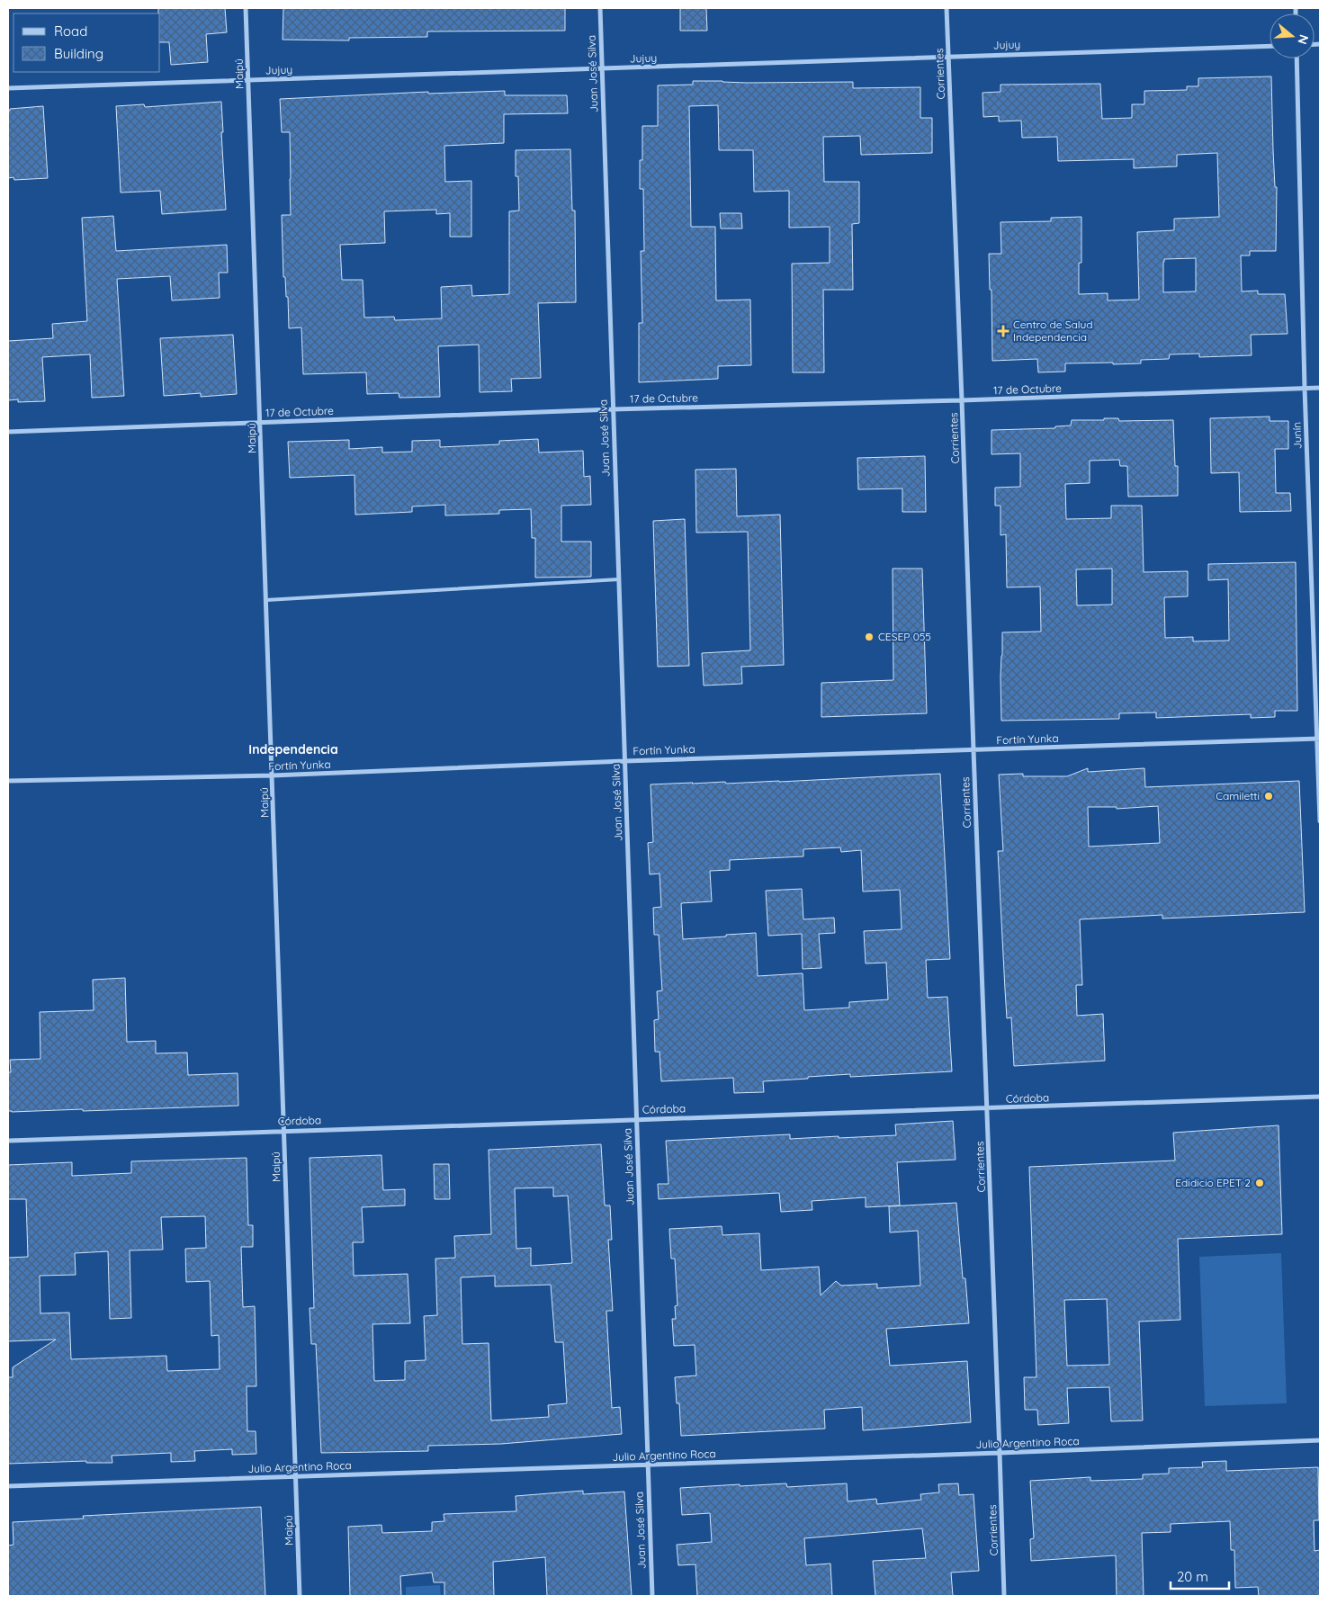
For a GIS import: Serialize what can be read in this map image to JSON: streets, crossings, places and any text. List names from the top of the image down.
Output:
{
  "streets": {
    "street": [
      "Jujuy",
      "Maipú",
      "Juan José Silva",
      "Corrientes",
      "17 de Octubre",
      "Junín",
      "Fortín Yunka",
      "Córdoba",
      "Julio Argentino Roca"
    ]
  },
  "crossings": [
    ["Jujuy", "Maipú"],
    ["Jujuy", "Juan José Silva"],
    ["Jujuy", "Corrientes"],
    ["Maipú", "17 de Octubre"],
    ["Maipú", "Fortín Yunka"],
    ["Maipú", "Córdoba"],
    ["Maipú", "Julio Argentino Roca"],
    ["Juan José Silva", "17 de Octubre"],
    ["Juan José Silva", "Fortín Yunka"],
    ["Juan José Silva", "Córdoba"],
    ["Juan José Silva", "Julio Argentino Roca"],
    ["Corrientes", "17 de Octubre"],
    ["Corrientes", "Fortín Yunka"],
    ["Corrientes", "Córdoba"],
    ["Corrientes", "Julio Argentino Roca"],
    ["17 de Octubre", "Junín"],
    ["Junín", "Fortín Yunka"]
  ],
  "districts": ["Independencia"],
  "places": {
    "health": ["Centro de Salud Independencia"],
    "other": ["CESEP 055", "Camiletti", "Edidicio EPET 2"]
  },
  "legend": ["Road", "Building"],
  "scale_bar": "20 m",
  "north": "right"
}
